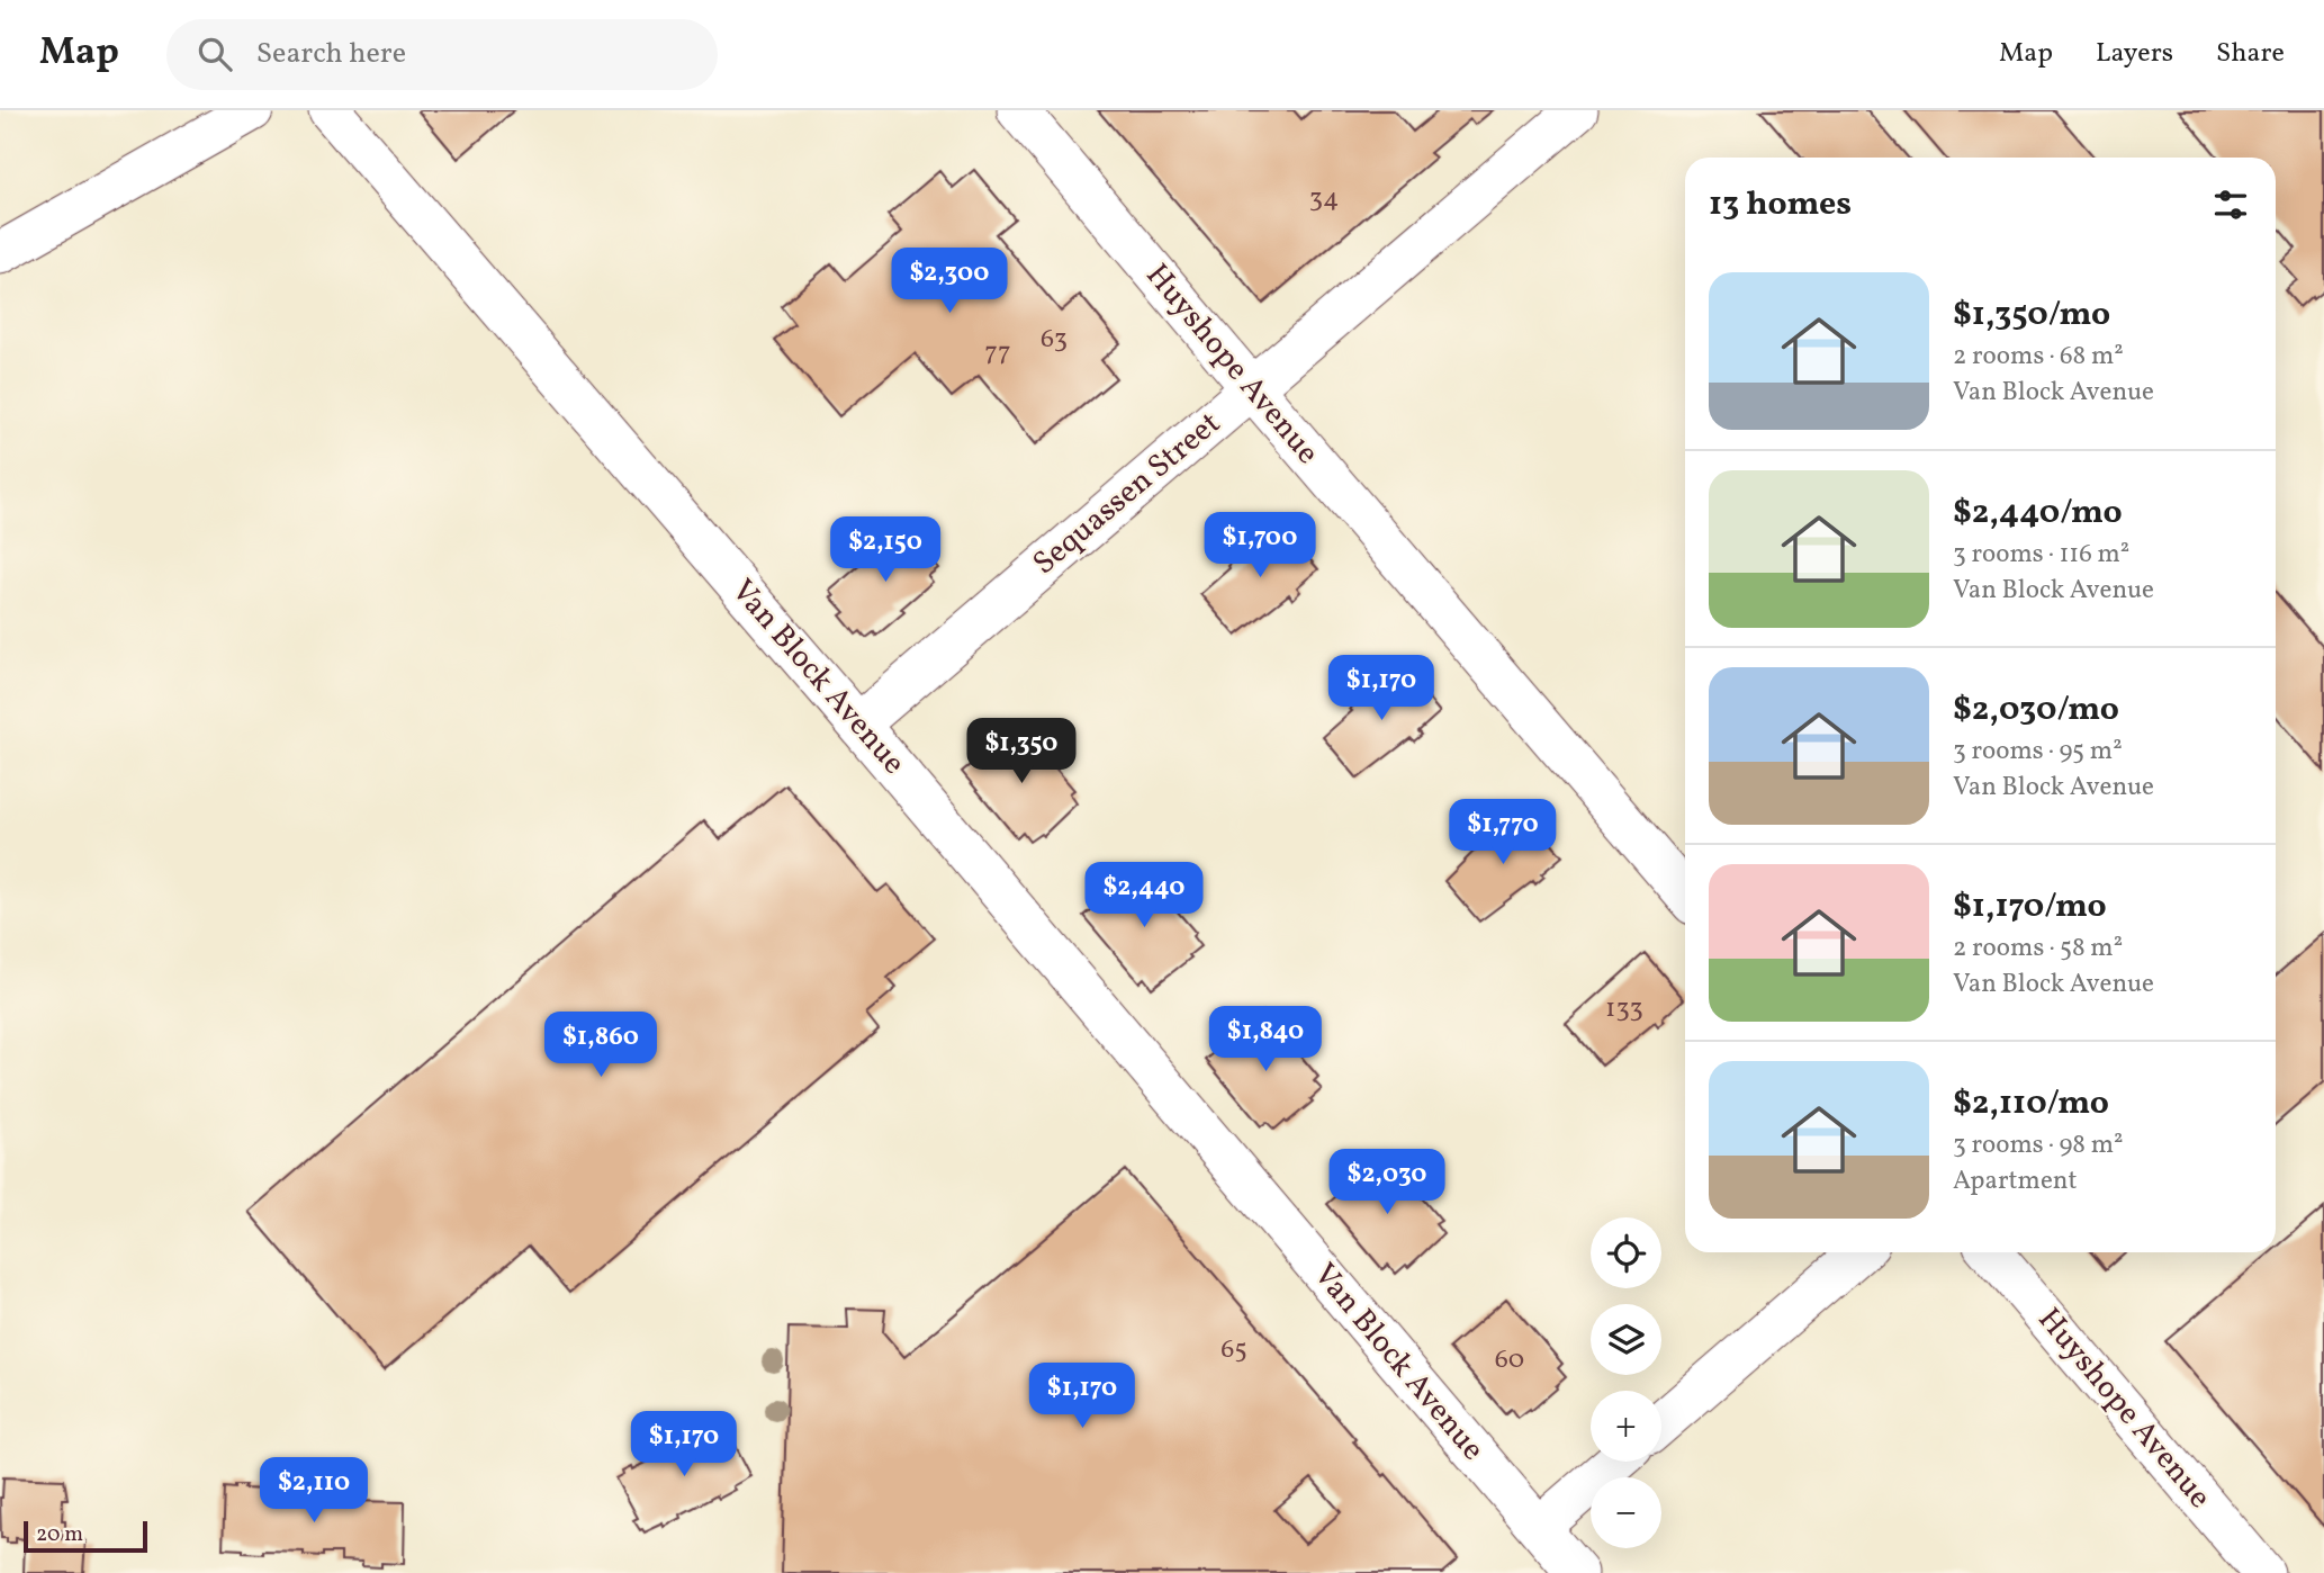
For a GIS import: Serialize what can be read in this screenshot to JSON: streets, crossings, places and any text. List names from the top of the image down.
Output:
{
  "streets": {
    "street": ["Huyshope Avenue", "Sequassen Street", "Van Block Avenue"]
  },
  "crossings": [
    ["Huyshope Avenue", "Sequassen Street"],
    ["Sequassen Street", "Van Block Avenue"]
  ],
  "house_numbers": [
    "34",
    "63",
    "77",
    "133",
    "65",
    "60"
  ],
  "scale_bar": "20 m",
  "page": {
    "header": "Map",
    "search": "Search here",
    "nav": ["Map", "Layers", "Share"],
    "heading": "13 homes",
    "price": [
      "$2,300",
      "$1,700",
      "$2,150",
      "$1,170",
      "$1,350",
      "$1,770",
      "$2,440",
      "$1,840",
      "$1,860",
      "$2,030",
      "$1,170",
      "$1,170",
      "$2,110"
    ],
    "list": [
      {
        "name": "$1,350/mo",
        "note": "2 rooms · 68 m² · Van Block Avenue"
      },
      {
        "name": "$2,440/mo",
        "note": "3 rooms · 116 m² · Van Block Avenue"
      },
      {
        "name": "$2,030/mo",
        "note": "3 rooms · 95 m² · Van Block Avenue"
      },
      {
        "name": "$1,170/mo",
        "note": "2 rooms · 58 m² · Van Block Avenue"
      },
      {
        "name": "$2,110/mo",
        "note": "3 rooms · 98 m² · Apartment"
      }
    ],
    "map_buttons": ["+", "−"],
    "scale": "20 m"
  }
}
